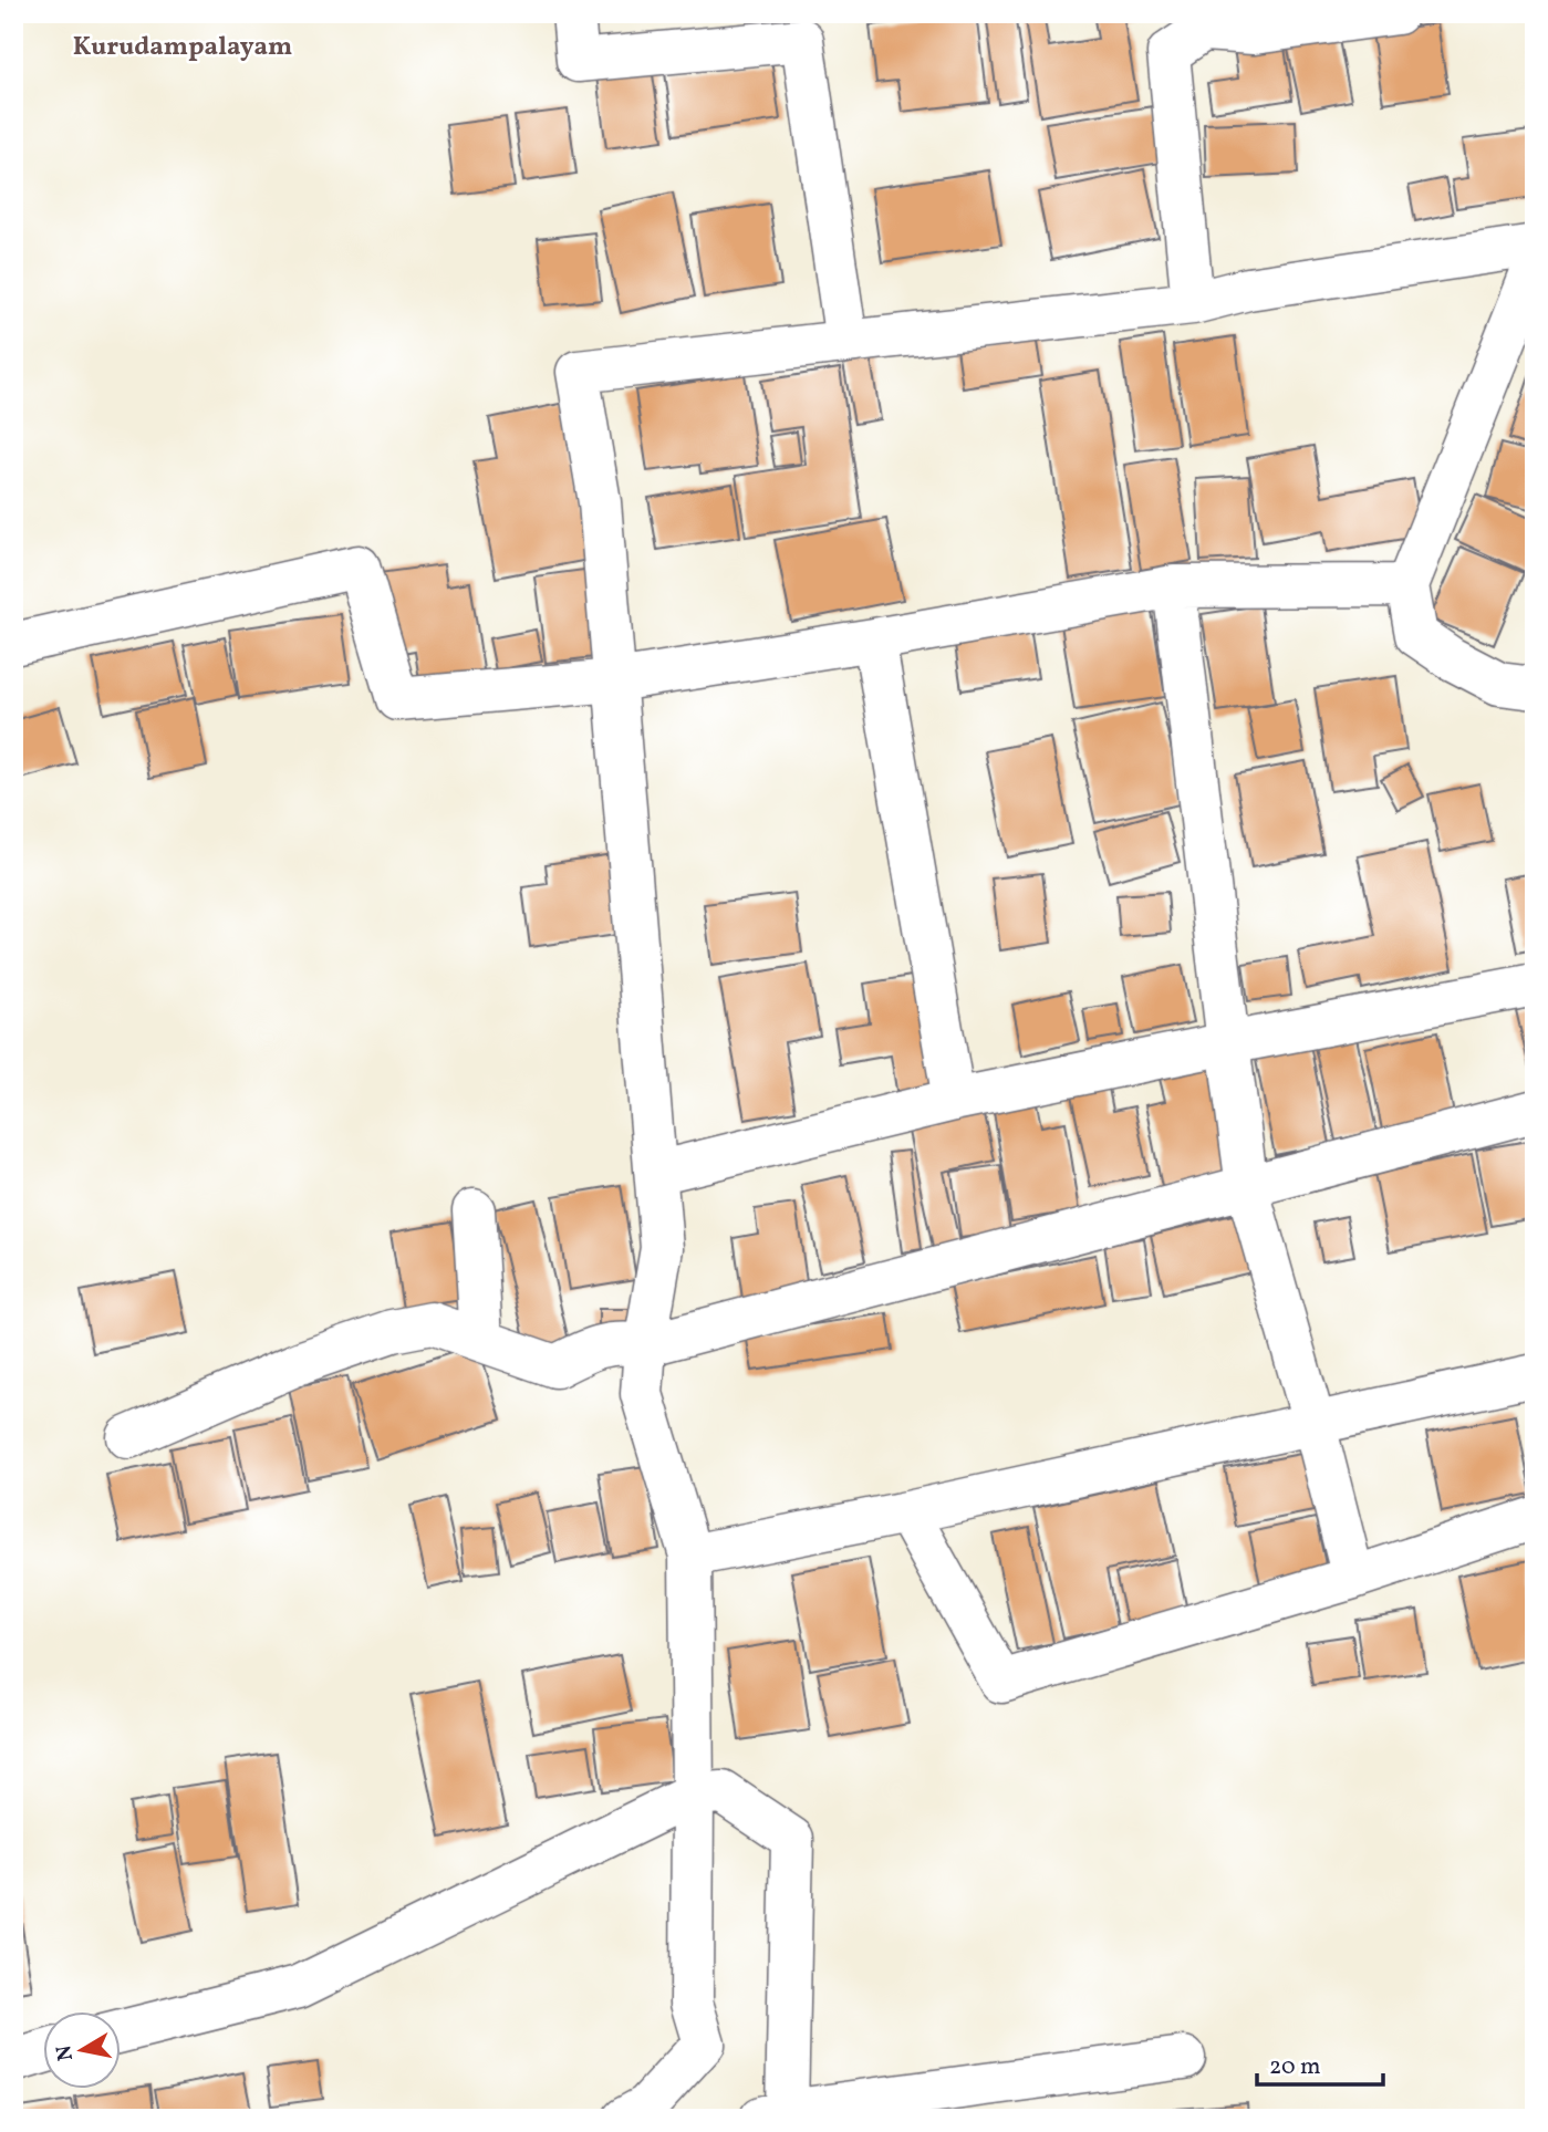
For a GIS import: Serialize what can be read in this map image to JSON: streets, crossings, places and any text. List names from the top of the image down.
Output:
{
  "districts": ["Kurudampalayam"],
  "scale_bar": "20 m",
  "north": "left"
}
